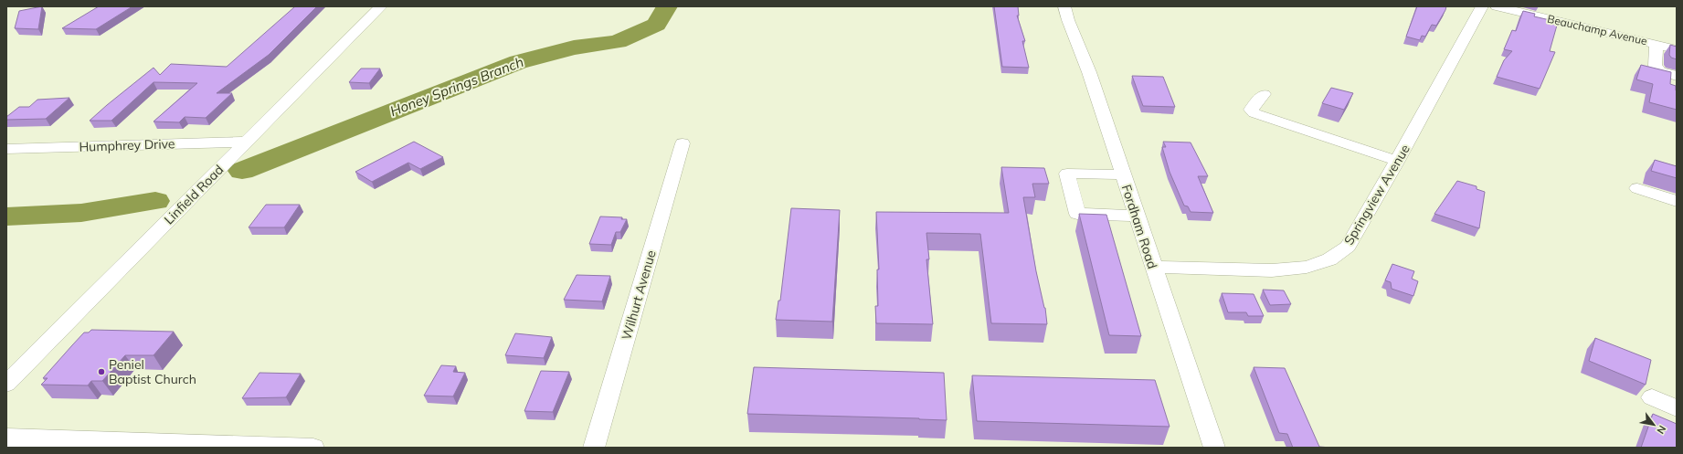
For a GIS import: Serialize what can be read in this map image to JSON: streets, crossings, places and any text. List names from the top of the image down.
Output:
{
  "streets": {
    "street": [
      "Beauchamp Avenue",
      "Humphrey Drive",
      "Linfield Road",
      "Springview Avenue",
      "Fordham Road",
      "Wilhurt Avenue"
    ]
  },
  "crossings": [
    ["Humphrey Drive", "Linfield Road"],
    ["Springview Avenue", "Fordham Road"]
  ],
  "water": ["Honey Springs Branch"],
  "places": ["Peniel Baptist Church"],
  "north": "bottom right"
}
